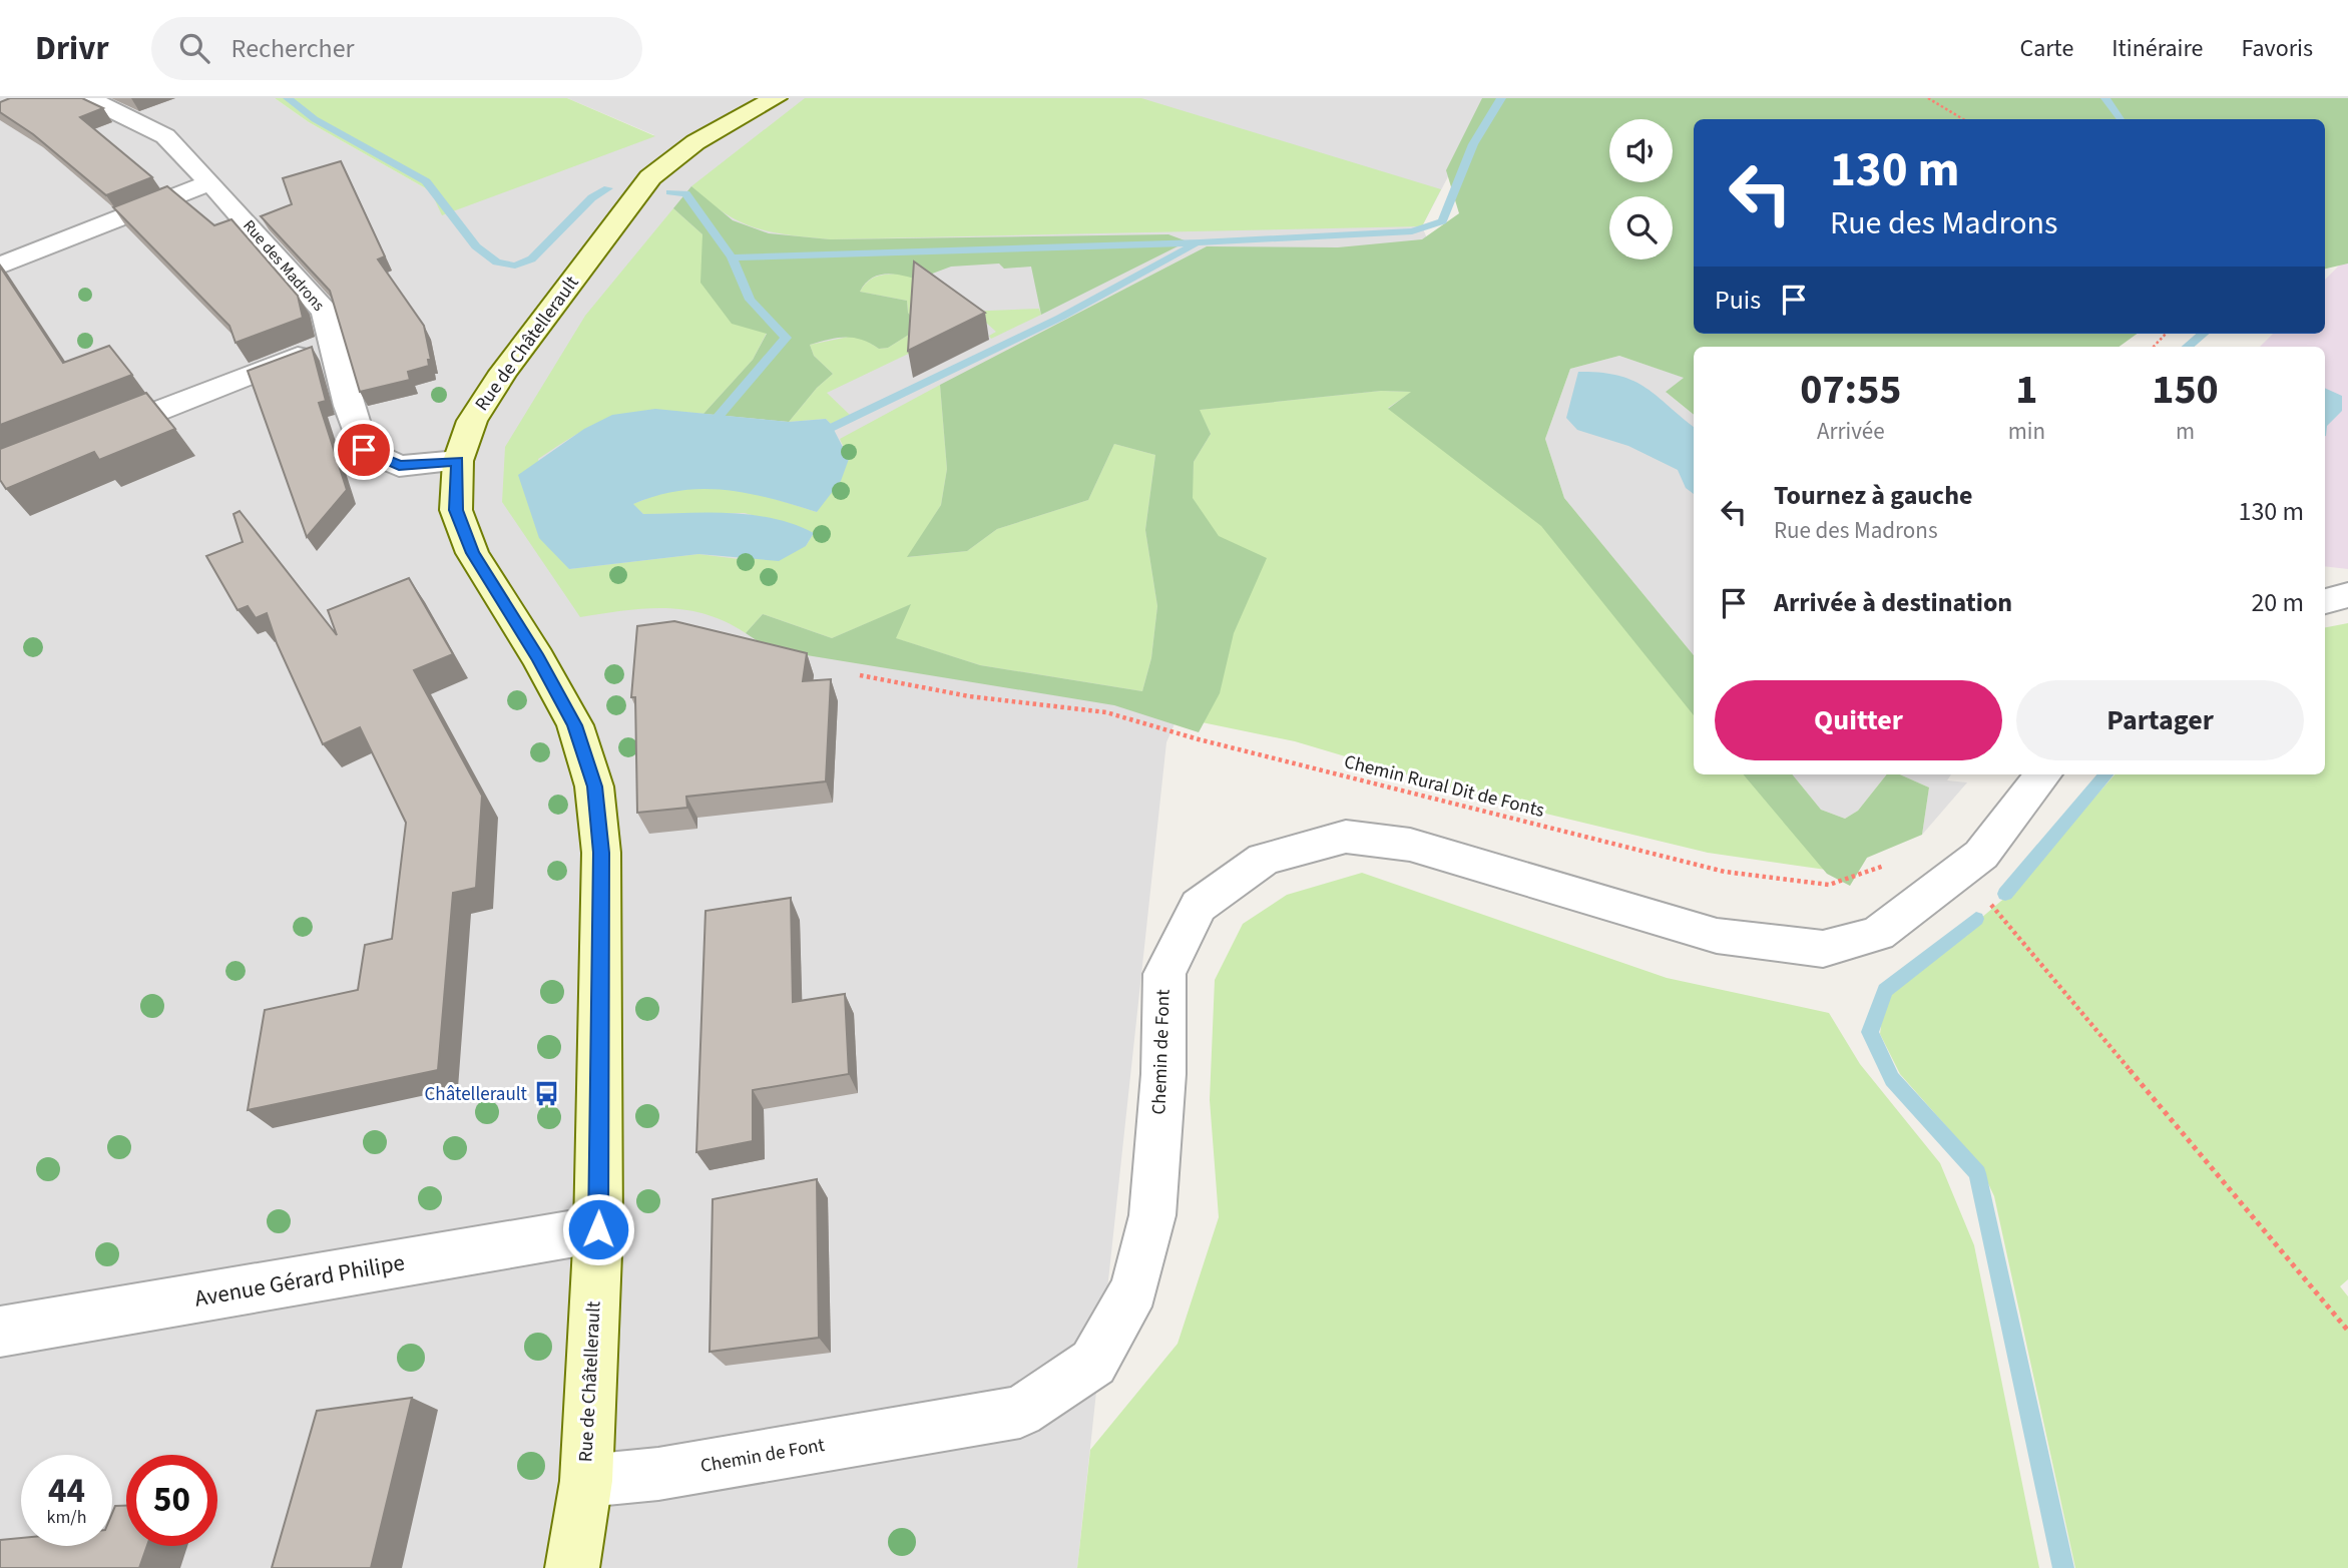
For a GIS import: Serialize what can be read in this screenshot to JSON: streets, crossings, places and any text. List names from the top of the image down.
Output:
{
  "streets": {
    "main road": ["Rue de Châtellerault"],
    "street": ["Rue des Madrons", "Chemin de Font", "Avenue Gérard Philipe"],
    "path": ["Chemin Rural Dit de Fonts"]
  },
  "crossings": [
    ["Rue des Madrons", "Rue de Châtellerault"],
    ["Rue de Châtellerault", "Chemin de Font"],
    ["Rue de Châtellerault", "Avenue Gérard Philipe"]
  ],
  "places": {
    "bus stop": ["Châtellerault"]
  },
  "page": {
    "header": "Drivr",
    "search": "Rechercher",
    "nav": ["Carte", "Itinéraire", "Favoris"],
    "turn": ["130 m", "Rue des Madrons"],
    "then": "Puis",
    "eta": [
      "07:55",
      "Arrivée",
      "1",
      "min",
      "150",
      "m"
    ],
    "list": [
      {
        "name": "Tournez à gauche",
        "note": "Rue des Madrons",
        "value": "130 m"
      },
      {
        "name": "Arrivée à destination",
        "value": "20 m"
      }
    ],
    "buttons": ["Quitter", "Partager"],
    "speed": "44 km/h",
    "limit": "50"
  }
}
